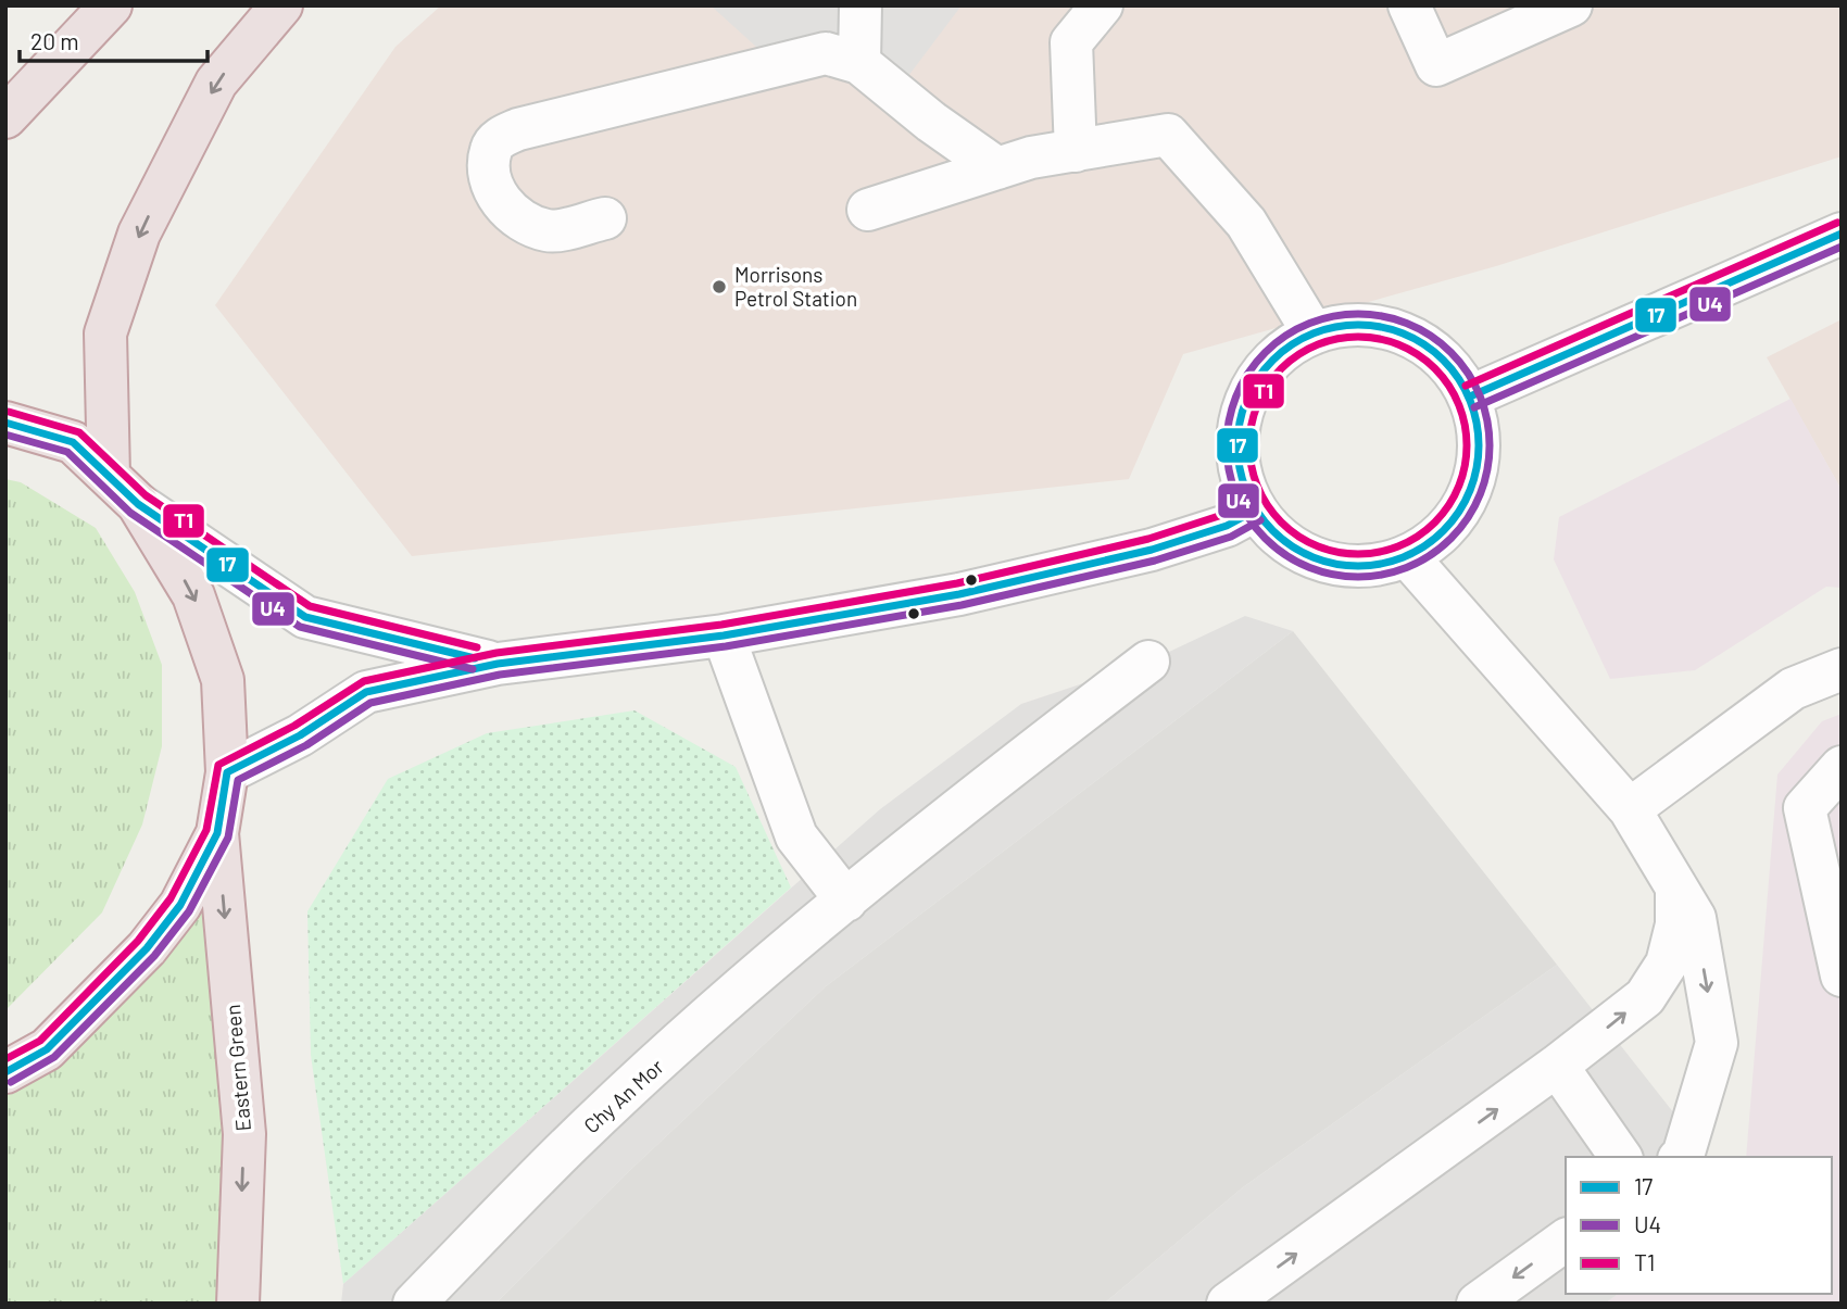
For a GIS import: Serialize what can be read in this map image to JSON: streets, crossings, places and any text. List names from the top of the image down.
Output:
{
  "streets": {
    "highway": ["Eastern Green"],
    "street": ["Chy An Mor"]
  },
  "one_way": ["Eastern Green"],
  "places": ["Morrisons Petrol Station"],
  "lines": ["transit line T1", "transit line 17", "transit line U4"],
  "legend": ["17", "U4", "T1"],
  "scale_bar": "20 m"
}
